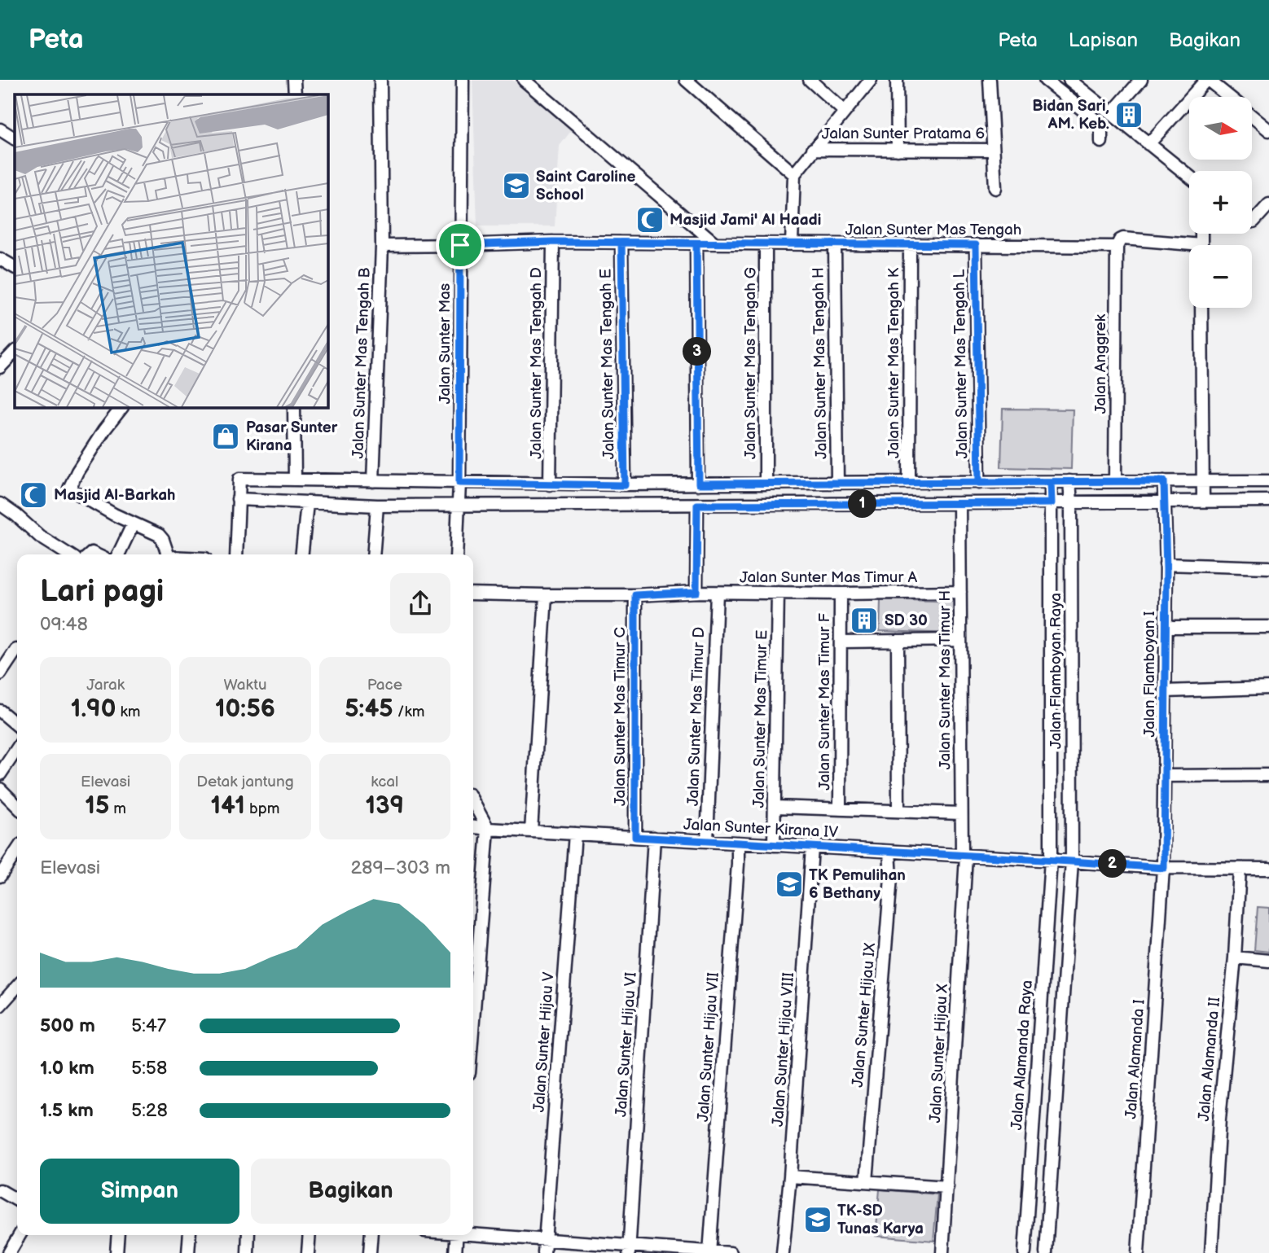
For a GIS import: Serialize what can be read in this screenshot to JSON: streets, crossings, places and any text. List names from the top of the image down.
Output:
{
  "streets": {
    "street": [
      "Jalan Sunter Pratama 6",
      "Jalan Sunter Mas Tengah",
      "Jalan Sunter Mas",
      "Jalan Sunter Mas Tengah B",
      "Jalan Sunter Mas Tengah D",
      "Jalan Sunter Mas Tengah G",
      "Jalan Sunter Mas Tengah H",
      "Jalan Sunter Mas Tengah K",
      "Jalan Sunter Mas Tengah E",
      "Jalan Sunter Mas Tengah L",
      "Jalan Anggrek",
      "Jalan Sunter Mas Timur A",
      "Jalan Flamboyan Raya",
      "Jalan Flamboyan I",
      "Jalan Sunter Mas Timur H",
      "Jalan Sunter Mas Timur F",
      "Jalan Sunter Mas Timur C",
      "Jalan Sunter Mas Timur D",
      "Jalan Sunter Mas Timur E",
      "Jalan Sunter Kirana IV",
      "Jalan Sunter Hijau IX",
      "Jalan Sunter Hijau V",
      "Jalan Sunter Hijau VI",
      "Jalan Sunter Hijau VII",
      "Jalan Sunter Hijau VIII",
      "Jalan Sunter Hijau X",
      "Jalan Alamanda Raya",
      "Jalan Alamanda I",
      "Jalan Alamanda II"
    ]
  },
  "crossings": [
    ["Jalan Sunter Mas Tengah", "Jalan Sunter Mas Tengah B"],
    ["Jalan Sunter Mas Tengah", "Jalan Sunter Mas Tengah G"],
    ["Jalan Sunter Mas Tengah", "Jalan Sunter Mas Tengah H"],
    ["Jalan Sunter Mas Tengah", "Jalan Sunter Mas Tengah K"],
    ["Jalan Sunter Mas Tengah", "Jalan Sunter Mas Tengah E"],
    ["Jalan Sunter Mas Tengah", "Jalan Sunter Mas Tengah L"],
    ["Jalan Sunter Mas Tengah", "Jalan Anggrek"],
    ["Jalan Sunter Mas", "Jalan Sunter Mas Tengah B"],
    ["Jalan Sunter Mas Tengah B", "Jalan Sunter Mas Tengah D"],
    ["Jalan Sunter Mas Tengah B", "Jalan Sunter Mas Tengah E"],
    ["Jalan Sunter Mas Timur A", "Jalan Sunter Mas Timur H"],
    ["Jalan Sunter Mas Timur A", "Jalan Sunter Mas Timur F"],
    ["Jalan Sunter Mas Timur A", "Jalan Sunter Mas Timur C"],
    ["Jalan Sunter Mas Timur A", "Jalan Sunter Mas Timur D"],
    ["Jalan Sunter Mas Timur A", "Jalan Sunter Mas Timur E"],
    ["Jalan Flamboyan Raya", "Jalan Sunter Kirana IV"],
    ["Jalan Flamboyan Raya", "Jalan Alamanda Raya"],
    ["Jalan Flamboyan I", "Jalan Sunter Kirana IV"],
    ["Jalan Flamboyan I", "Jalan Alamanda I"],
    ["Jalan Sunter Mas Timur H", "Jalan Sunter Mas Timur F"],
    ["Jalan Sunter Mas Timur H", "Jalan Sunter Kirana IV"],
    ["Jalan Sunter Mas Timur H", "Jalan Sunter Hijau X"],
    ["Jalan Sunter Mas Timur F", "Jalan Sunter Mas Timur E"],
    ["Jalan Sunter Mas Timur C", "Jalan Sunter Kirana IV"],
    ["Jalan Sunter Mas Timur D", "Jalan Sunter Kirana IV"],
    ["Jalan Sunter Mas Timur E", "Jalan Sunter Kirana IV"],
    ["Jalan Sunter Kirana IV", "Jalan Sunter Hijau IX"],
    ["Jalan Sunter Kirana IV", "Jalan Sunter Hijau V"],
    ["Jalan Sunter Kirana IV", "Jalan Sunter Hijau VI"],
    ["Jalan Sunter Kirana IV", "Jalan Sunter Hijau VII"],
    ["Jalan Sunter Kirana IV", "Jalan Sunter Hijau VIII"],
    ["Jalan Sunter Kirana IV", "Jalan Sunter Hijau X"],
    ["Jalan Sunter Kirana IV", "Jalan Alamanda Raya"],
    ["Jalan Sunter Kirana IV", "Jalan Alamanda I"],
    ["Jalan Sunter Kirana IV", "Jalan Alamanda II"]
  ],
  "places": {
    "building": ["Bidan Sari, AM. Keb.", "SD 30"],
    "school or university": ["Saint Caroline School", "TK Pemulihan 6 Bethany", "TK-SD Tunas Karya"],
    "mosque": ["Masjid Jami' Al Haadi", "Masjid Al-Barkah"],
    "shop": ["Pasar Sunter Kirana"]
  },
  "north": "right",
  "page": {
    "header": "Peta",
    "nav": ["Peta", "Lapisan", "Bagikan"],
    "map_buttons": ["+", "−"],
    "pins": ["3", "1", "2"],
    "heading": ["Lari pagi", "09:48"],
    "stats": [
      ["Jarak", "1.90 km"],
      ["Waktu", "10:56"],
      ["Pace", "5:45 /km"],
      ["Elevasi", "15 m"],
      ["Detak jantung", "141 bpm"],
      ["kcal", "139"]
    ],
    "chart": ["Elevasi", "289–303 m"],
    "list": [
      {
        "name": "500 m",
        "note": "5:47"
      },
      {
        "name": "1.0 km",
        "note": "5:58"
      },
      {
        "name": "1.5 km",
        "note": "5:28"
      }
    ],
    "buttons": ["Simpan", "Bagikan"]
  }
}
